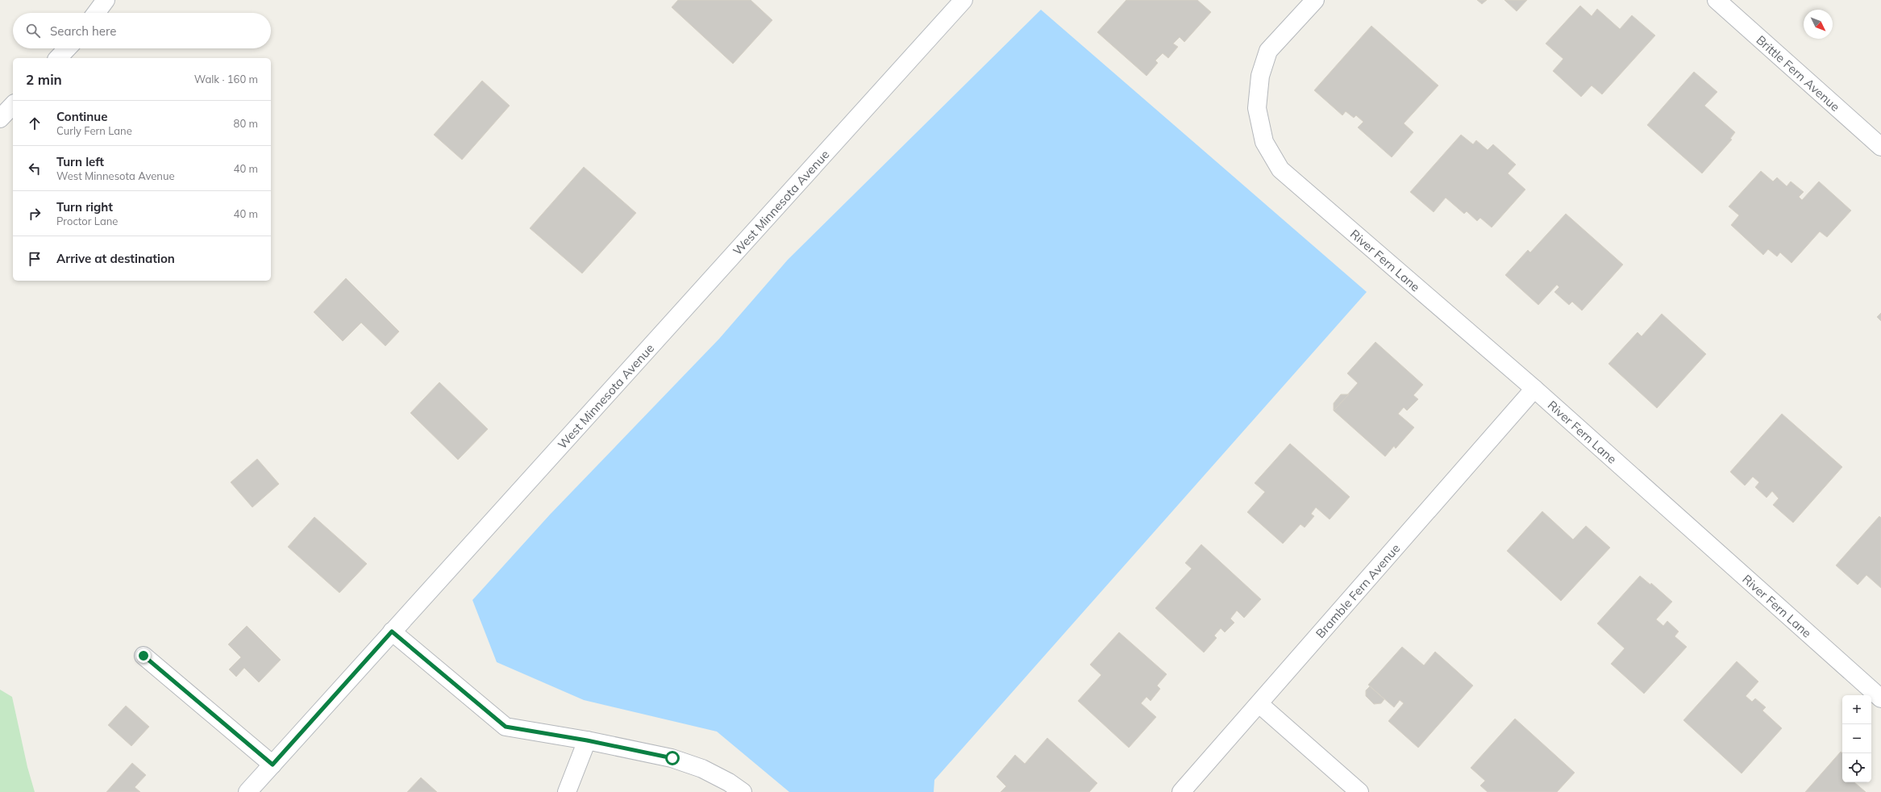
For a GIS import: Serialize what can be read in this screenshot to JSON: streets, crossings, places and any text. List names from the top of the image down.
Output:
{
  "streets": {
    "street": [
      "Brittle Fern Avenue",
      "West Minnesota Avenue",
      "River Fern Lane",
      "Bramble Fern Avenue"
    ]
  },
  "crossings": [
    ["River Fern Lane", "Bramble Fern Avenue"]
  ],
  "north": "bottom right",
  "page": {
    "search": "Search here",
    "heading": ["2 min", "Walk · 160 m"],
    "list": [
      ["Continue", "Curly Fern Lane", "80 m"],
      ["Turn left", "West Minnesota Avenue", "40 m"],
      ["Turn right", "Proctor Lane", "40 m"],
      "Arrive at destination"
    ],
    "map_buttons": ["+", "−"]
  }
}
